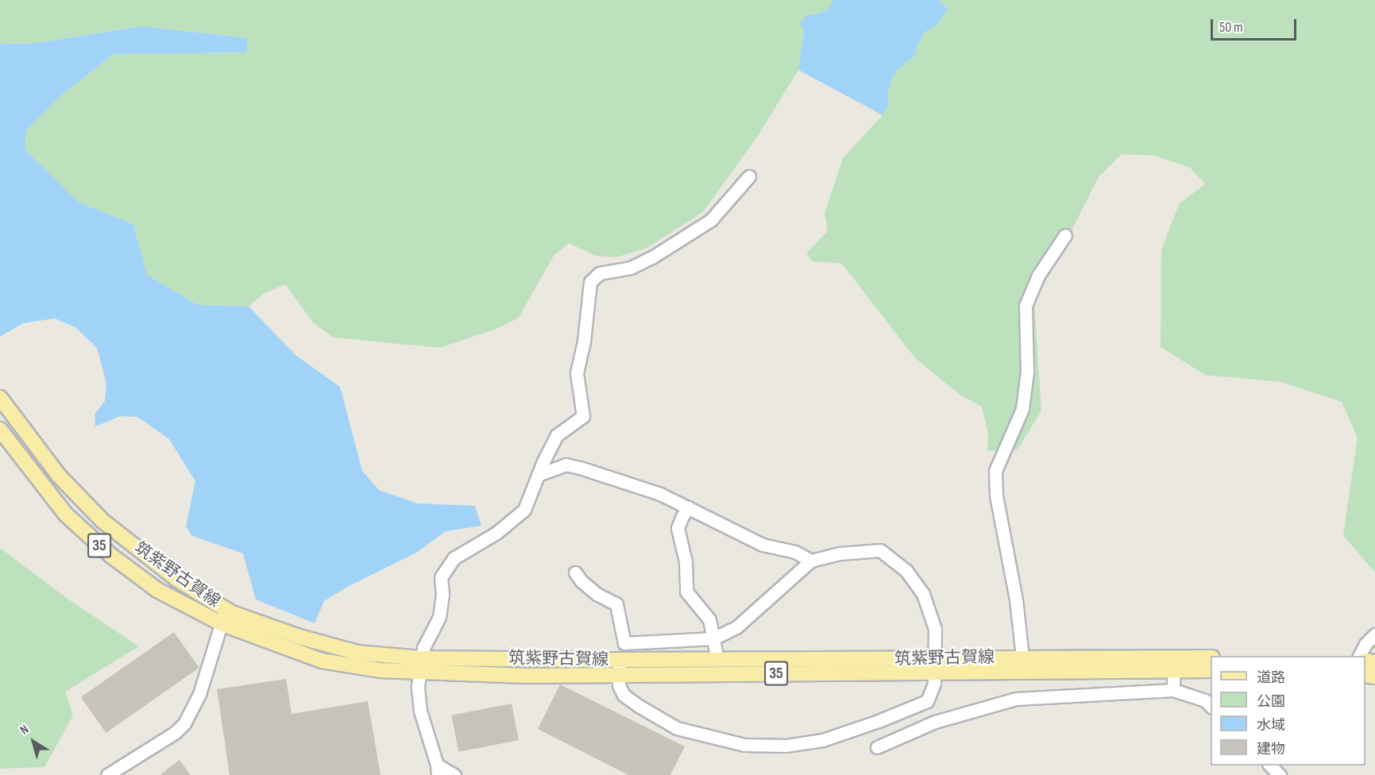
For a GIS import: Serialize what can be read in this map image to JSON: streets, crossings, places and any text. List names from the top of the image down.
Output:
{
  "streets": {
    "main road": ["35", "筑紫野古賀線"]
  },
  "legend": [
    "道路",
    "公園",
    "水域",
    "建物"
  ],
  "scale_bar": "50 m",
  "north": "top left"
}
